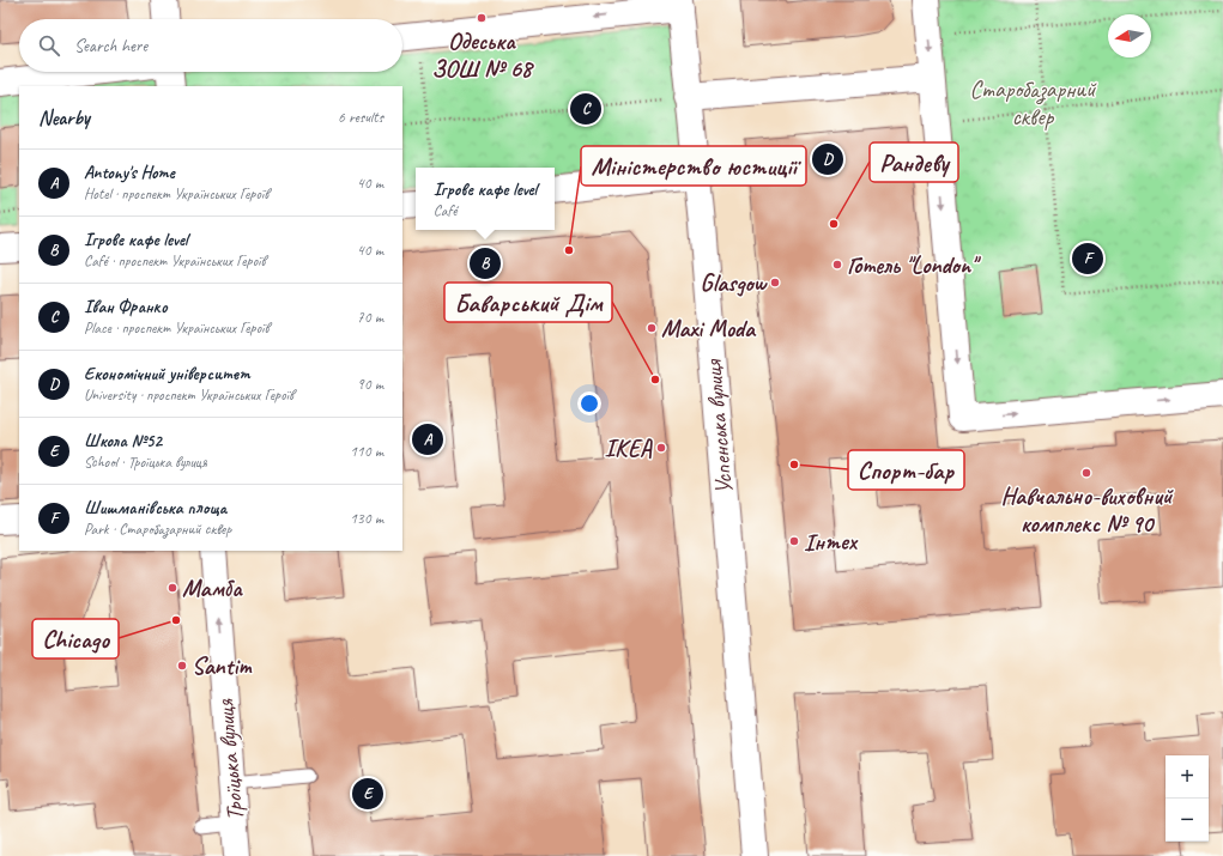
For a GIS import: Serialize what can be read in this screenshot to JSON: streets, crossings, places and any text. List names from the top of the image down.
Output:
{
  "streets": {
    "street": ["Успенська вулиця", "Троїцька вулиця"]
  },
  "one_way": ["Троїцька вулиця"],
  "parks": ["Старобазарний сквер"],
  "places": [
    "Одеська ЗОШ № 68",
    "Рандеву",
    "Міністерство юстиції",
    "Готель \"London\"",
    "Glasgow",
    "Maxi Moda",
    "Баварський Дім",
    "IKEA",
    "Спорт-бар",
    "Навчально-виховний комплекс № 90",
    "Інтех",
    "Мамба",
    "Chicago",
    "Santim"
  ],
  "north": "left",
  "page": {
    "search": "Search here",
    "heading": ["Nearby", "6 results"],
    "pins": [
      "C",
      "D",
      "F",
      "B",
      "A",
      "E"
    ],
    "list": [
      {
        "mark": "A",
        "name": "Antony's Home",
        "note": "Hotel · проспект Українських Героїв",
        "value": "40 m"
      },
      {
        "mark": "B",
        "name": "Ігрове кафе level",
        "note": "Café · проспект Українських Героїв",
        "value": "40 m"
      },
      {
        "mark": "C",
        "name": "Іван Франко",
        "note": "Place · проспект Українських Героїв",
        "value": "70 m"
      },
      {
        "mark": "D",
        "name": "Економічний університет",
        "note": "University · проспект Українських Героїв",
        "value": "90 m"
      },
      {
        "mark": "E",
        "name": "Школа №52",
        "note": "School · Троїцька вулиця",
        "value": "110 m"
      },
      {
        "mark": "F",
        "name": "Шишманівська площа",
        "note": "Park · Старобазарний сквер",
        "value": "130 m"
      }
    ],
    "popup": ["Ігрове кафе level", "Café"],
    "map_buttons": ["+", "−"]
  }
}
